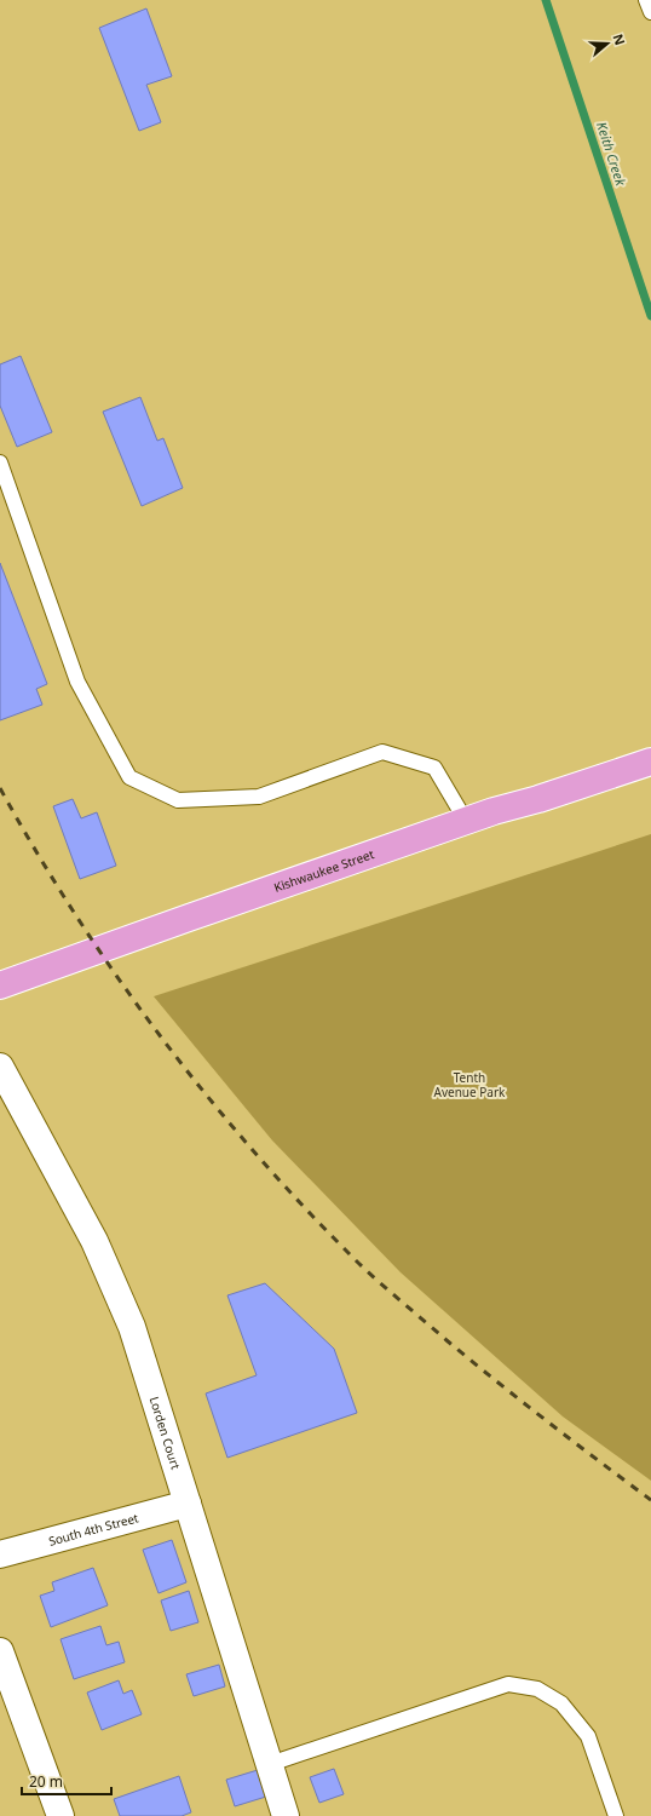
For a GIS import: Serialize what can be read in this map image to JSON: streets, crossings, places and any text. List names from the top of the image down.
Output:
{
  "streets": {
    "main road": ["Kishwaukee Street"],
    "street": ["Lorden Court", "South 4th Street"]
  },
  "crossings": [
    ["Lorden Court", "South 4th Street"]
  ],
  "water": ["Keith Creek"],
  "parks": ["Tenth Avenue Park"],
  "scale_bar": "20 m",
  "north": "right"
}
